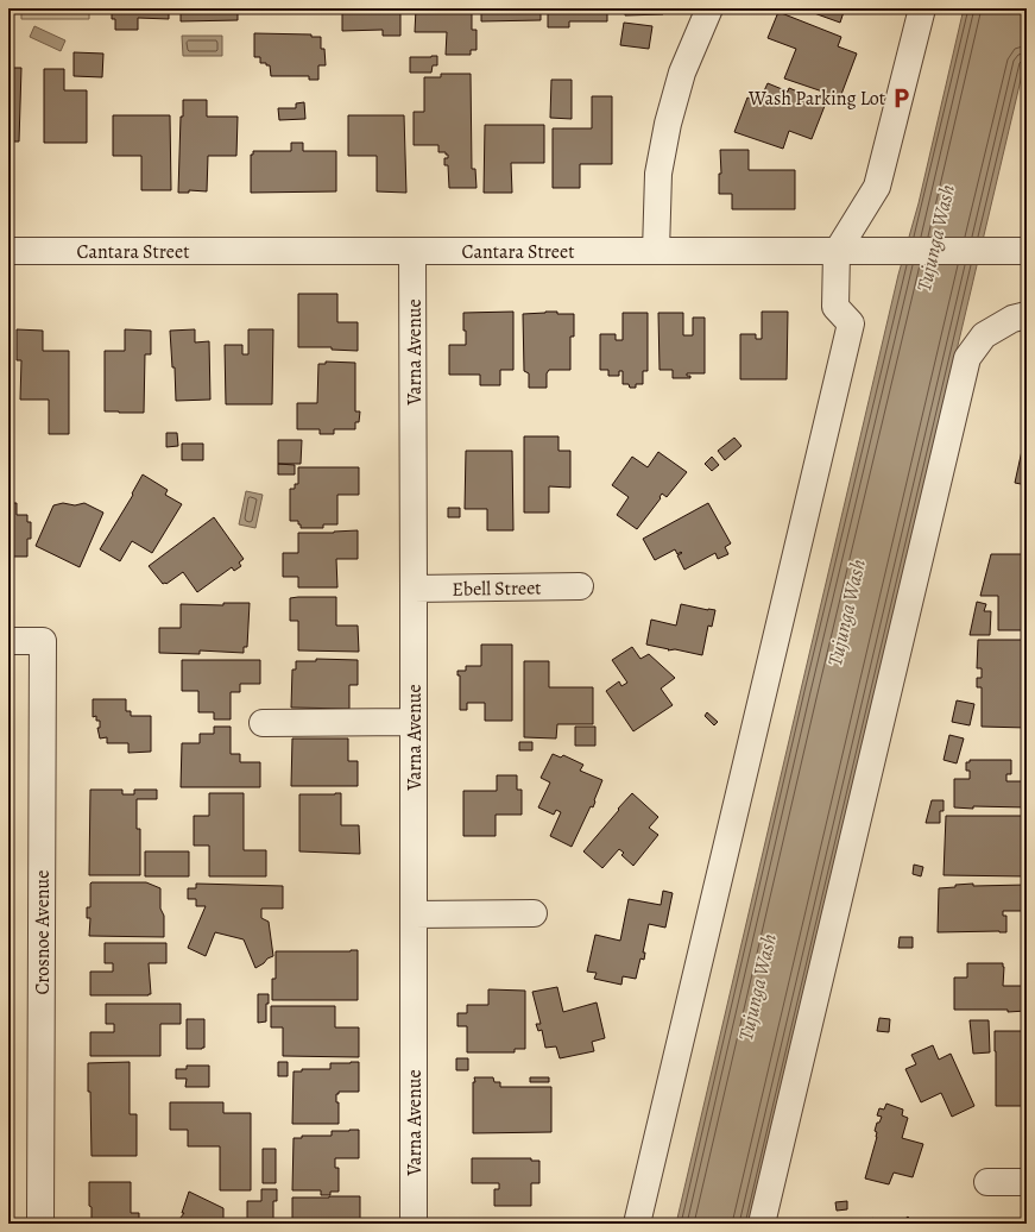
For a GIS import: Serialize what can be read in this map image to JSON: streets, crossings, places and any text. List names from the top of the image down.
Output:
{
  "streets": {
    "street": [
      "Cantara Street",
      "Varna Avenue",
      "Ebell Street",
      "Crosnoe Avenue"
    ]
  },
  "crossings": [
    ["Cantara Street", "Varna Avenue"],
    ["Varna Avenue", "Ebell Street"]
  ],
  "water": ["Tujunga Wash"],
  "places": {
    "parking": ["Wash Parking Lot"]
  }
}
